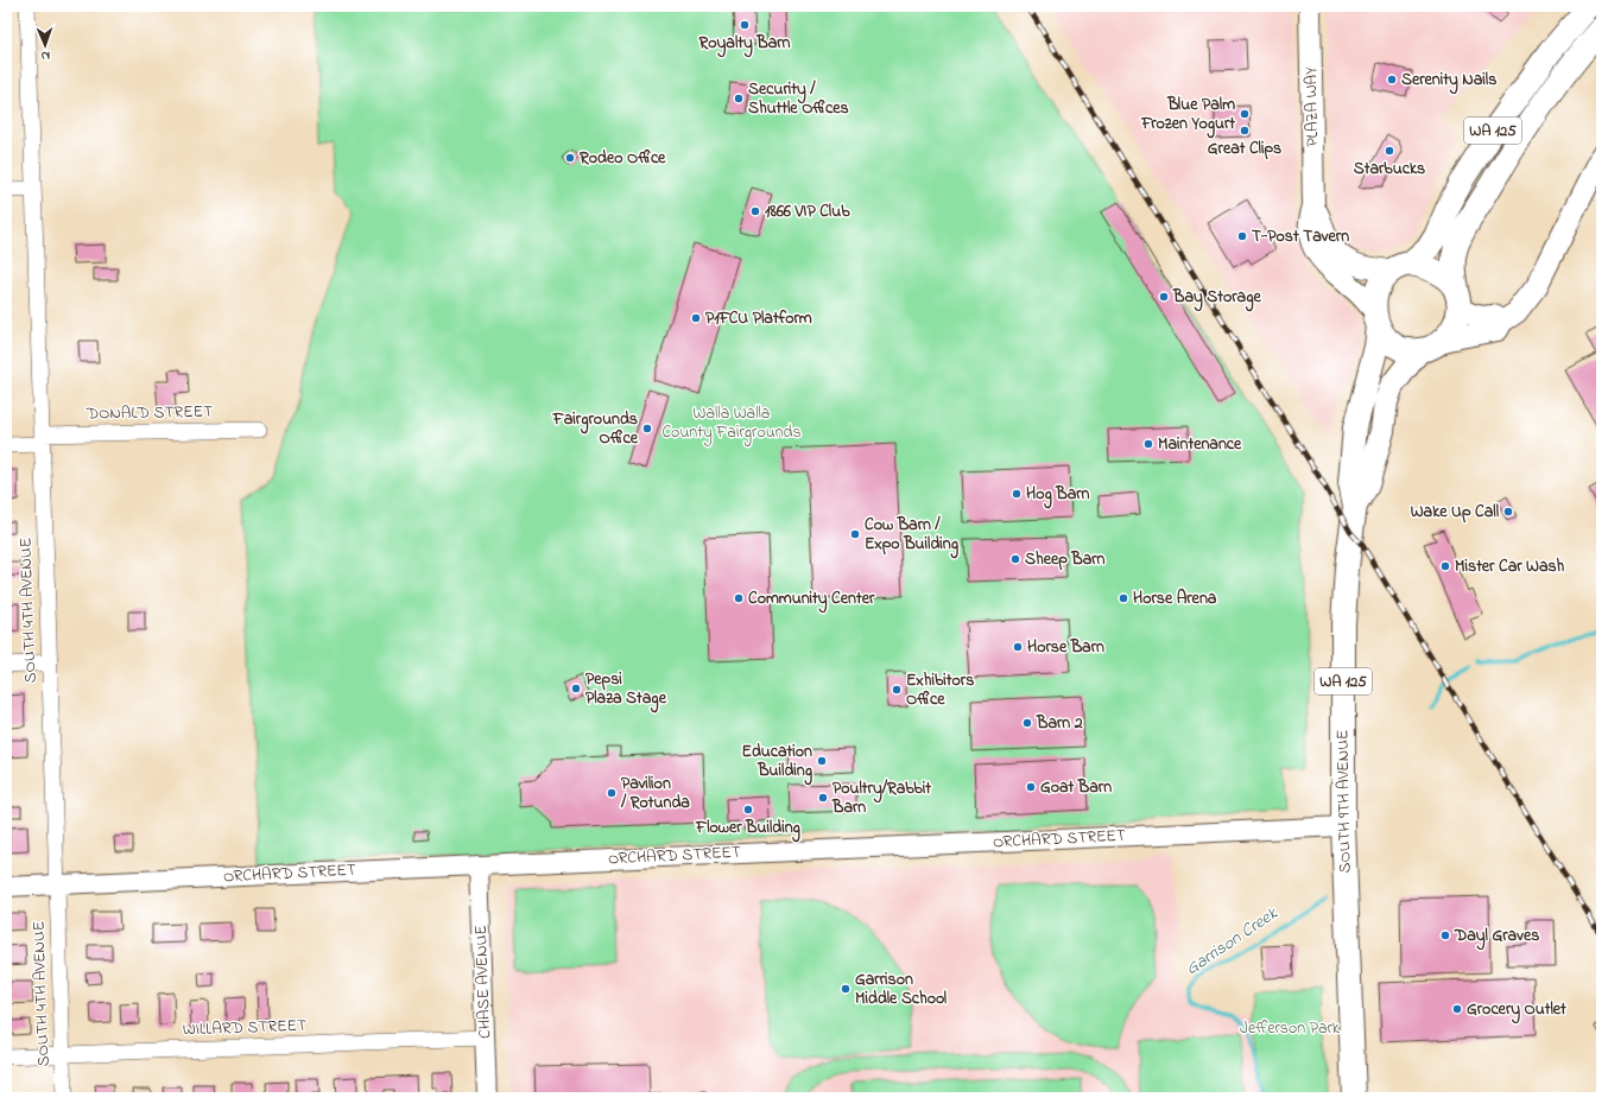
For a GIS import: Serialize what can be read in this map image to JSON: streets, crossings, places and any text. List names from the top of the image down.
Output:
{
  "streets": {
    "main road": ["PLAZA WAY", "WA 125", "SOUTH 9TH AVENUE"],
    "street": [
      "DONALD STREET",
      "SOUTH 4TH AVENUE",
      "ORCHARD STREET",
      "CHASE AVENUE",
      "WILLARD STREET"
    ]
  },
  "crossings": [
    ["PLAZA WAY", "WA 125"],
    ["PLAZA WAY", "SOUTH 9TH AVENUE"],
    ["WA 125", "SOUTH 9TH AVENUE"],
    ["DONALD STREET", "SOUTH 4TH AVENUE"],
    ["SOUTH 4TH AVENUE", "ORCHARD STREET"],
    ["SOUTH 4TH AVENUE", "WILLARD STREET"],
    ["SOUTH 9TH AVENUE", "ORCHARD STREET"],
    ["ORCHARD STREET", "CHASE AVENUE"],
    ["CHASE AVENUE", "WILLARD STREET"]
  ],
  "water": ["Garrison Creek"],
  "parks": ["Walla Walla County Fairgrounds", "Jefferson Park"],
  "places": [
    "Royalty Barn",
    "Serenity Nails",
    "Security / Shuttle Offices",
    "Blue Palm Frozen Yogurt",
    "Great Clips",
    "Starbucks",
    "Rodeo Office",
    "1866 VIP Club",
    "T-Post Tavern",
    "Bay Storage",
    "P1FCU Platform",
    "Fairgrounds Office",
    "Maintenance",
    "Hog Barn",
    "Wake Up Call",
    "Cow Barn / Expo Building",
    "Sheep Barn",
    "Mister Car Wash",
    "Community Center",
    "Horse Arena",
    "Horse Barn",
    "Pepsi Plaza Stage",
    "Exhibitors Office",
    "Barn 2",
    "Education Building",
    "Goat Barn",
    "Pavilion / Rotunda",
    "Poultry/Rabbit Barn",
    "Flower Building",
    "Dayl Graves",
    "Garrison Middle School",
    "Grocery Outlet"
  ],
  "north": "bottom"
}
